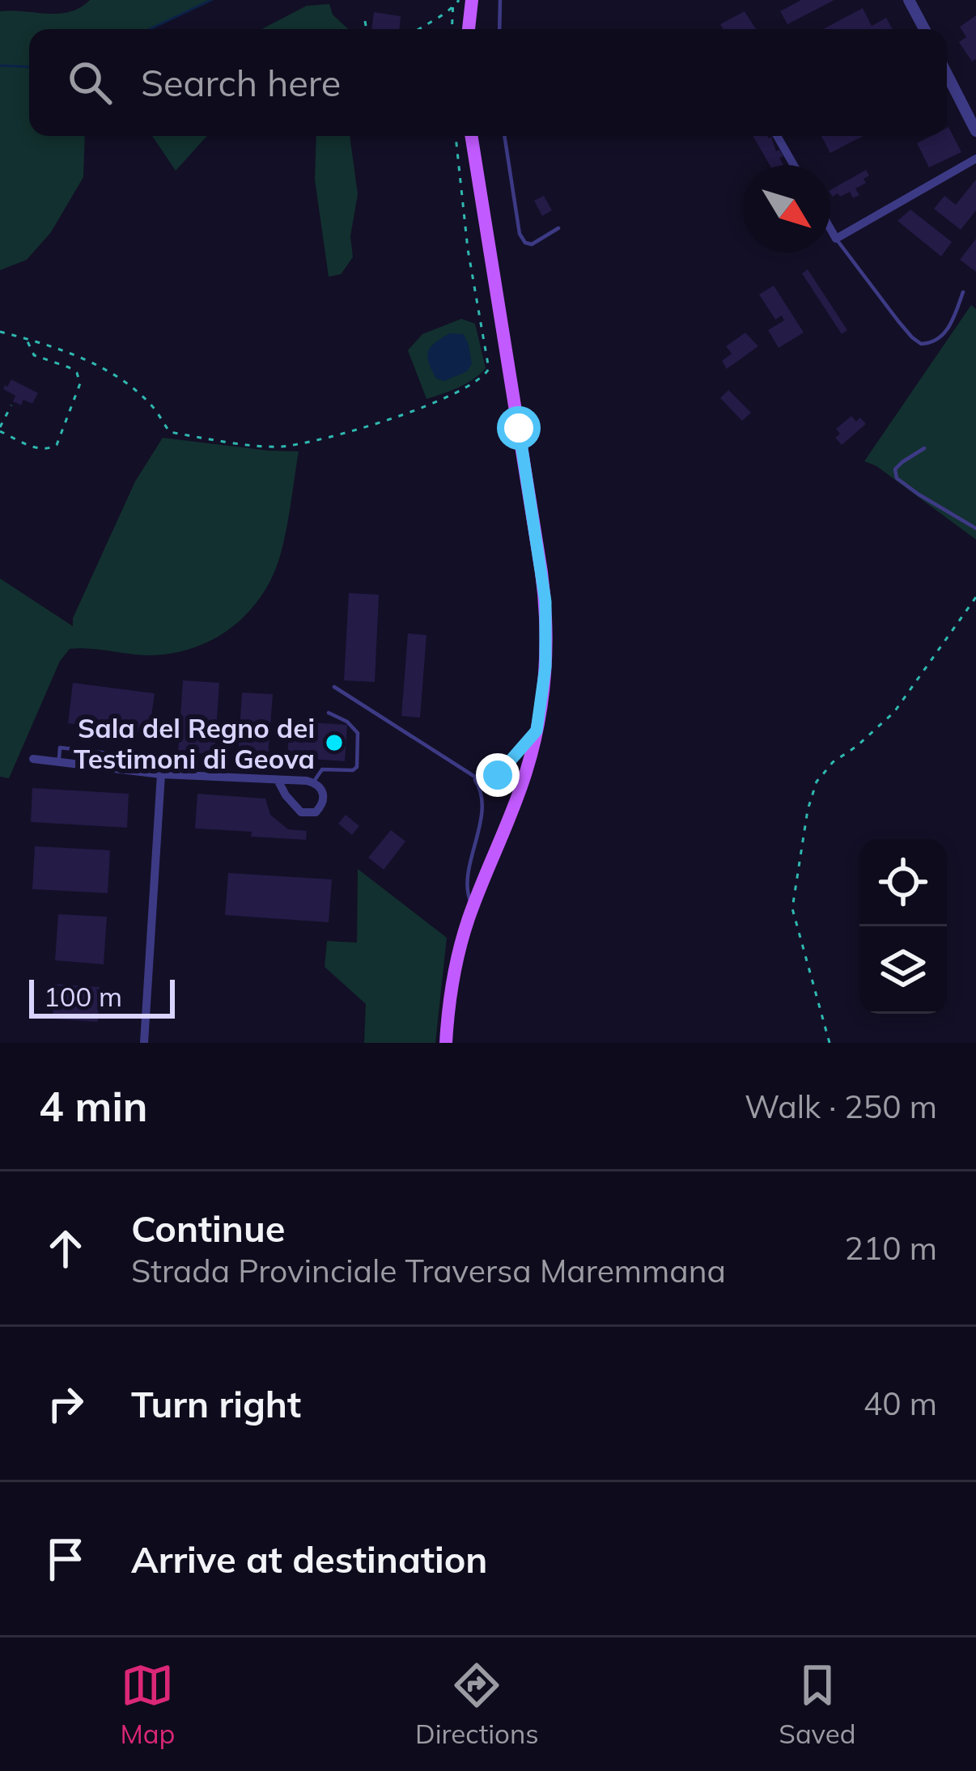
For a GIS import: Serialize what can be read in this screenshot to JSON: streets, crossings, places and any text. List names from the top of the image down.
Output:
{
  "places": ["Sala del Regno dei Testimoni di Geova"],
  "scale_bar": "100 m",
  "north": "bottom right",
  "page": {
    "search": "Search here",
    "scale": "100 m",
    "heading": ["4 min", "Walk · 250 m"],
    "list": [
      ["Continue", "Strada Provinciale Traversa Maremmana", "210 m"],
      ["Turn right", "40 m"],
      "Arrive at destination"
    ],
    "nav": ["Map", "Directions", "Saved"]
  }
}
